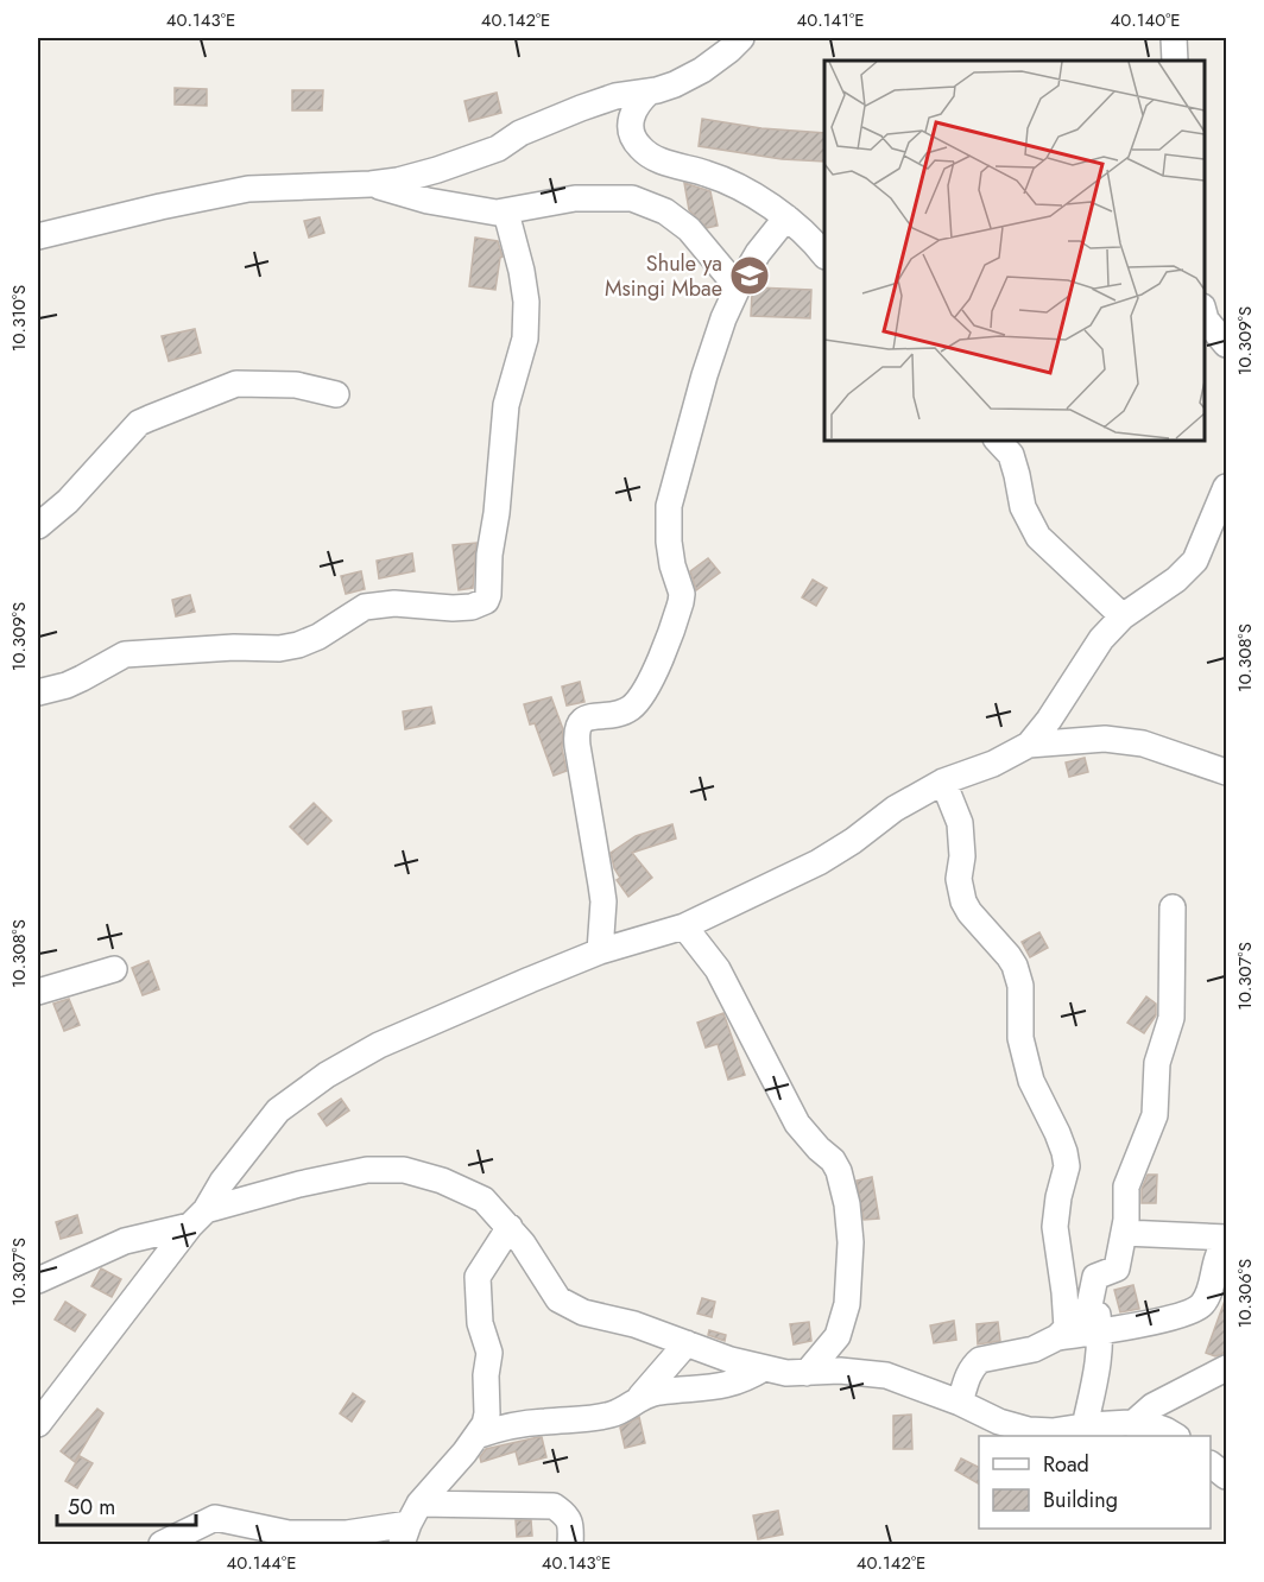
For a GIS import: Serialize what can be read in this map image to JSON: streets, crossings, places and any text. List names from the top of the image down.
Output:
{
  "places": {
    "school or university": ["Shule ya Msingi Mbae"]
  },
  "legend": ["Road", "Building"],
  "scale_bar": "50 m",
  "coordinates": [
    "40.143°E",
    "40.142°E",
    "40.141°E",
    "40.140°E",
    "10.310°S",
    "10.309°S",
    "10.308°S",
    "10.307°S",
    "10.306°S",
    "40.144°E"
  ]
}
